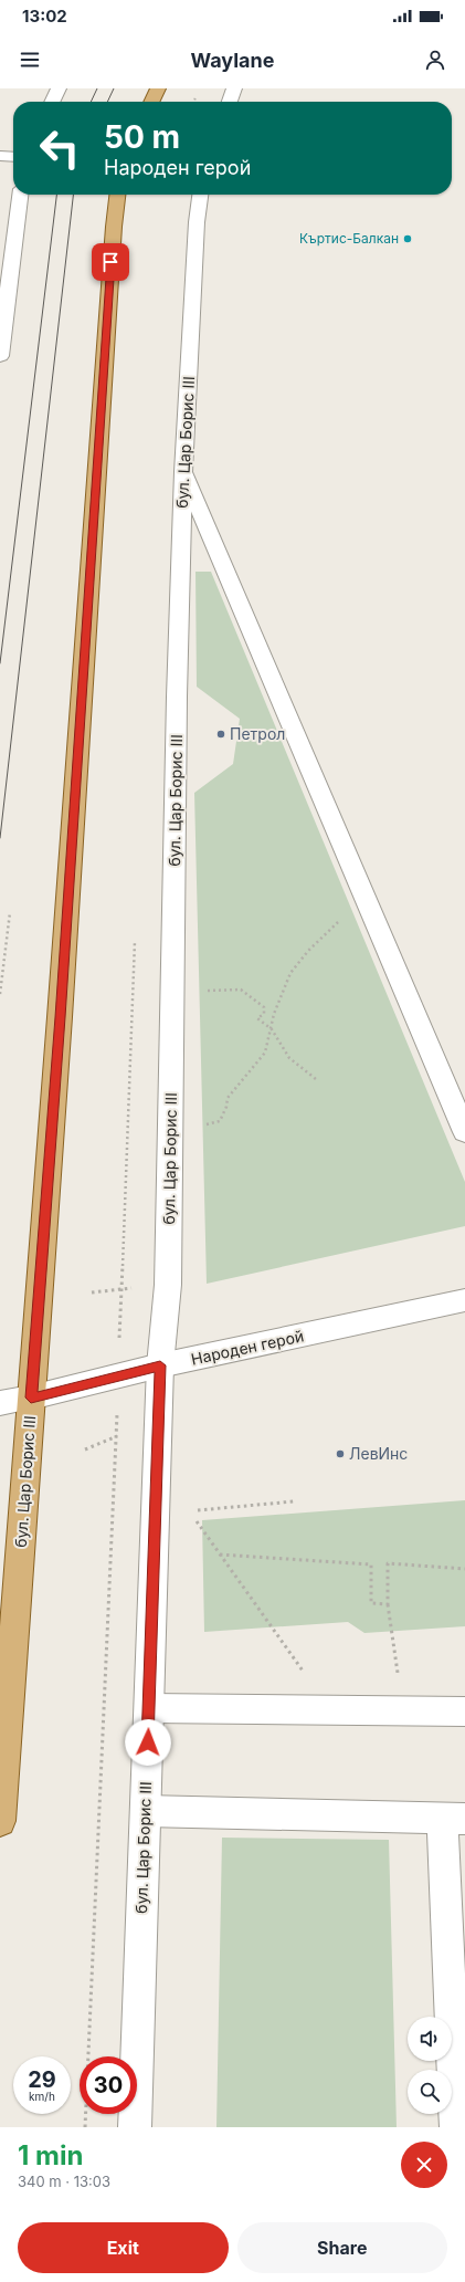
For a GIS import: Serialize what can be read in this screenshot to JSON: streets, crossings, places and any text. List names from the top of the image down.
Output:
{
  "streets": {
    "main road": ["бул. Цар Борис III"],
    "street": ["Народен герой"]
  },
  "crossings": [
    ["бул. Цар Борис III", "Народен герой"]
  ],
  "places": ["Къртис-Балкан", "Петрол", "ЛевИнс"],
  "page": {
    "status": "13:02",
    "header": "Waylane",
    "turn": ["50 m", "Народен герой"],
    "speed": "29 km/h",
    "limit": "30",
    "heading": ["1 min", "340 m · 13:03"],
    "buttons": ["Exit", "Share"]
  }
}
